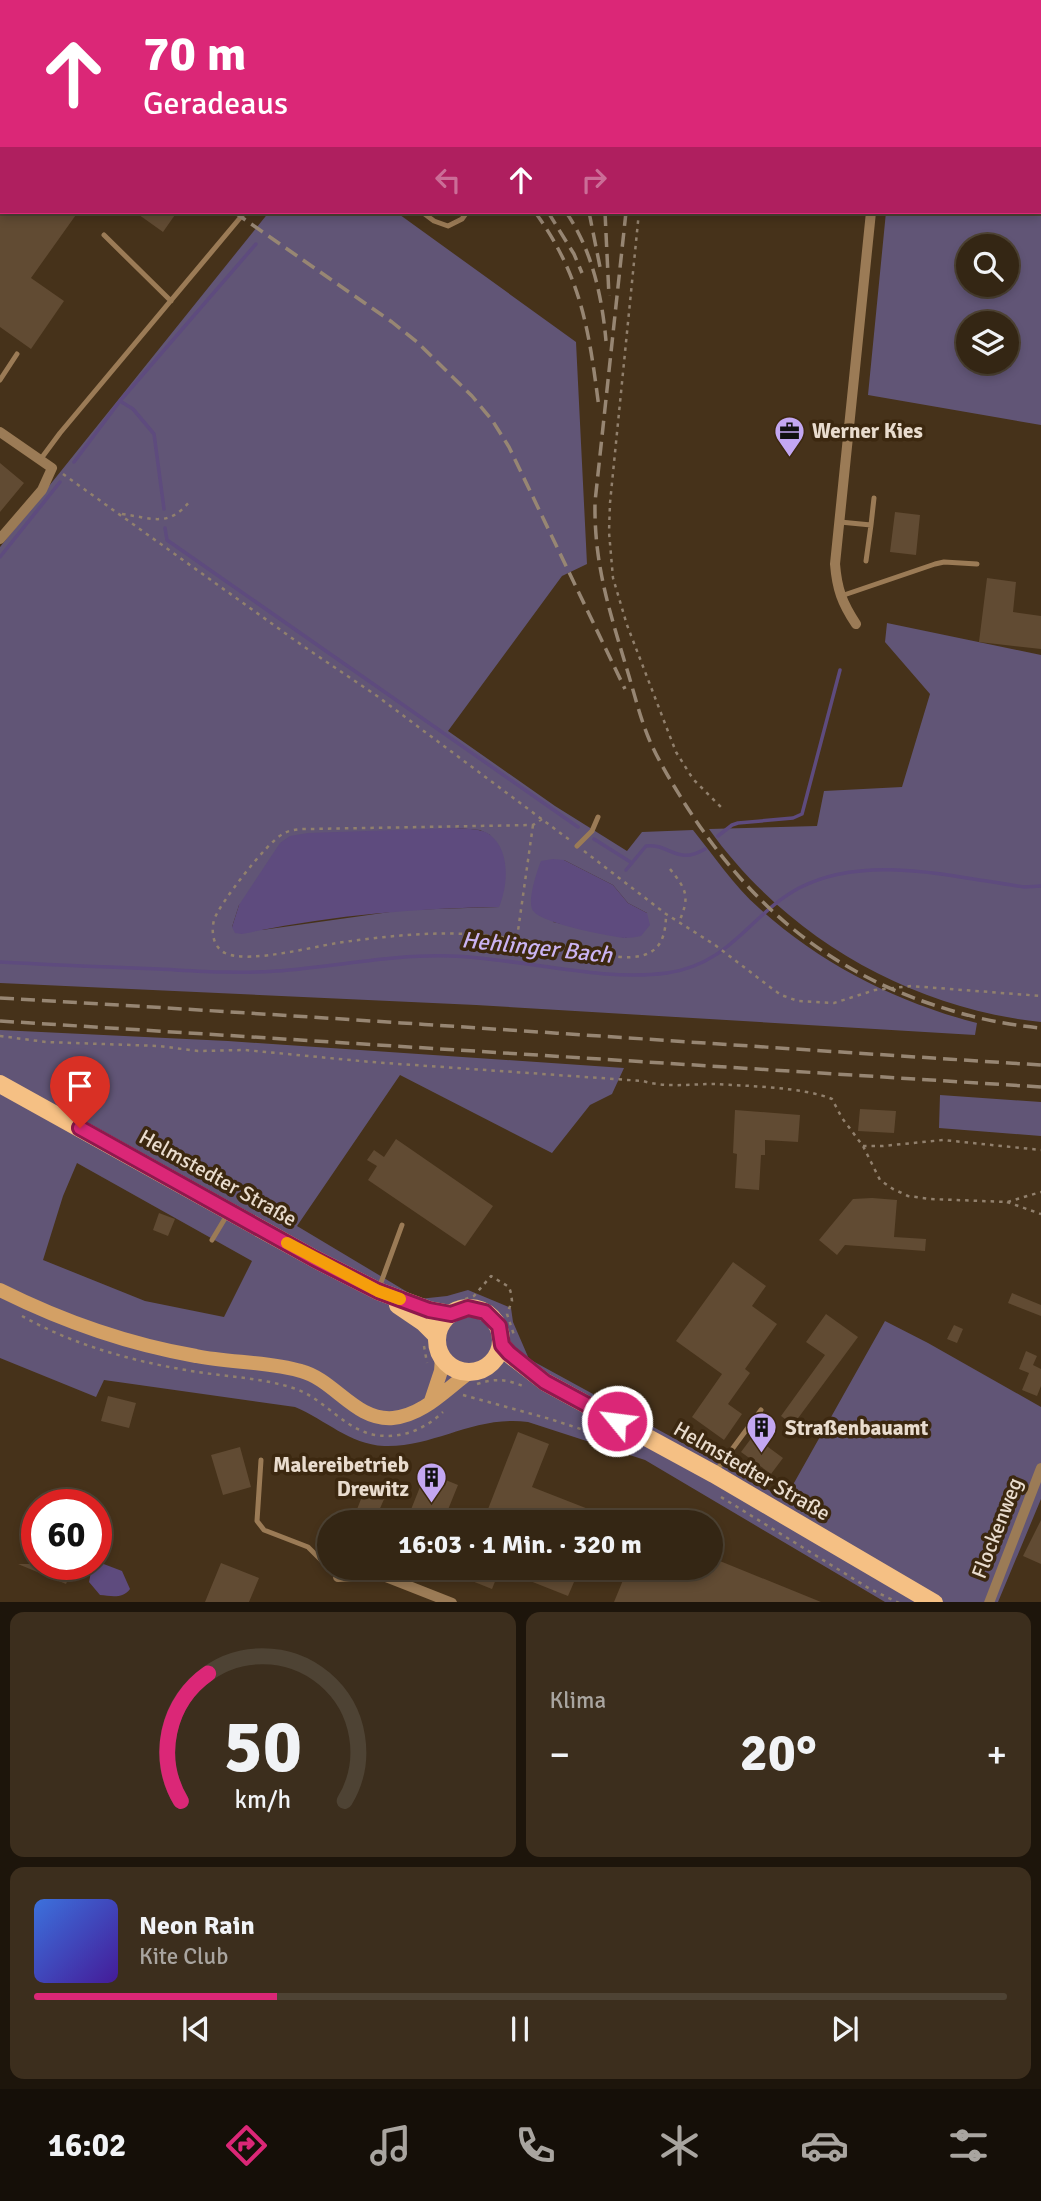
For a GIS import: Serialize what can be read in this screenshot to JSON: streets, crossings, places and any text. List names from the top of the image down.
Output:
{
  "streets": {
    "main road": ["Helmstedter Straße"],
    "street": ["Flockenweg"]
  },
  "water": ["Hehlinger Bach"],
  "places": {
    "office": ["Werner Kies"],
    "building": ["Straßenbauamt", "Malereibetrieb Drewitz"]
  },
  "page": {
    "turn": ["70 m", "Geradeaus"],
    "limit": "60",
    "trip": "16:03 · 1 Min. · 320 m",
    "tile": "Klima",
    "heat": ["−", "20°", "+"],
    "song": ["Neon Rain", "Kite Club"],
    "tabs": "16:02",
    "gauge": ["50", "km/h"]
  }
}
